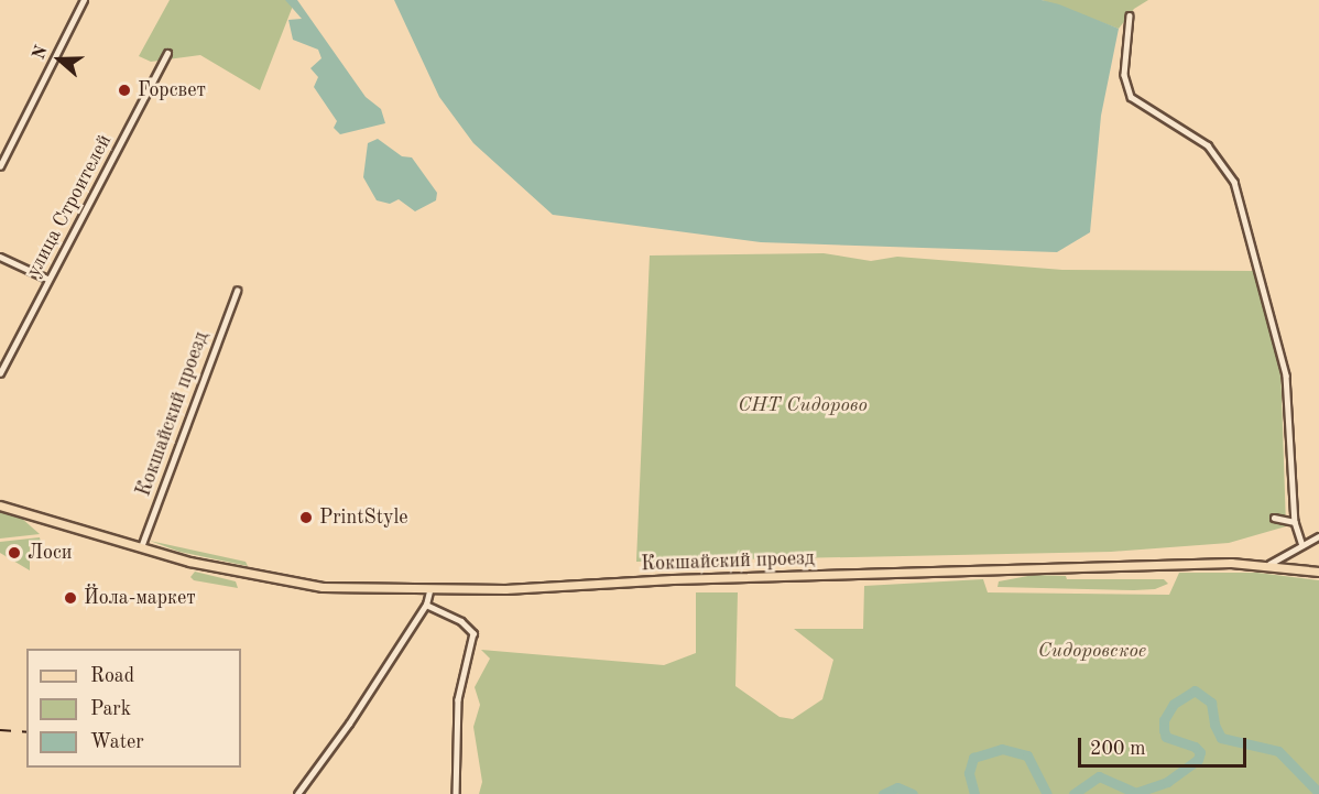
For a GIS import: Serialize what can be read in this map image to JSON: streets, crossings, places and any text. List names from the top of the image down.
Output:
{
  "streets": {
    "main road": ["Кокшайский проезд"],
    "street": ["улица Строителей"]
  },
  "parks": ["СНТ Сидорово", "Сидоровское"],
  "places": [
    "Горсвет",
    "PrintStyle",
    "Лоси",
    "Йола-маркет"
  ],
  "legend": ["Road", "Park", "Water"],
  "scale_bar": "200 m",
  "north": "left"
}
